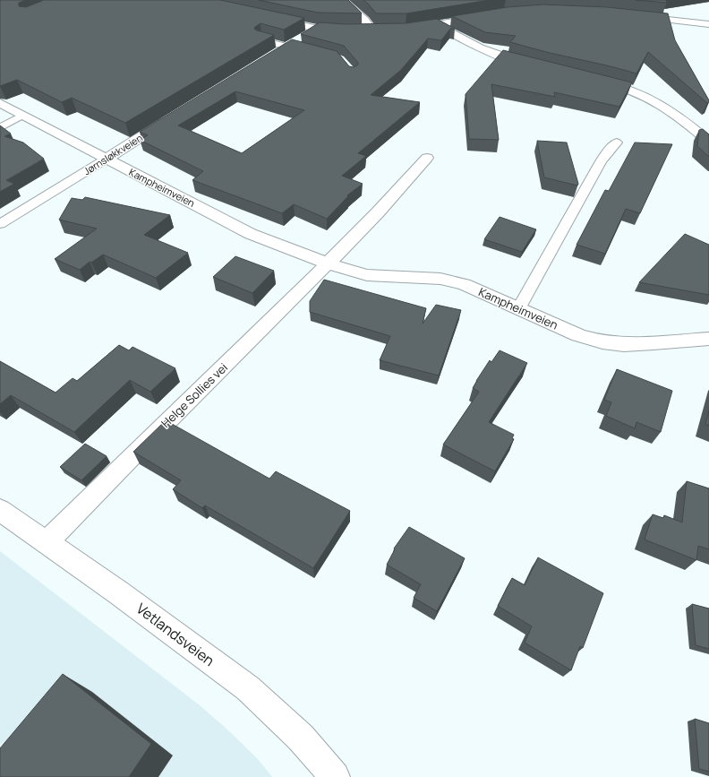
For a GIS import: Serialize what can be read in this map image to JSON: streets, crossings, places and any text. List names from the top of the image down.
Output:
{
  "streets": {
    "street": [
      "Jørnsløkkveien",
      "Kampheimveien",
      "Helge Sollies vei",
      "Vetlandsveien"
    ]
  },
  "crossings": [
    ["Jørnsløkkveien", "Kampheimveien"],
    ["Kampheimveien", "Helge Sollies vei"],
    ["Helge Sollies vei", "Vetlandsveien"]
  ]
}
